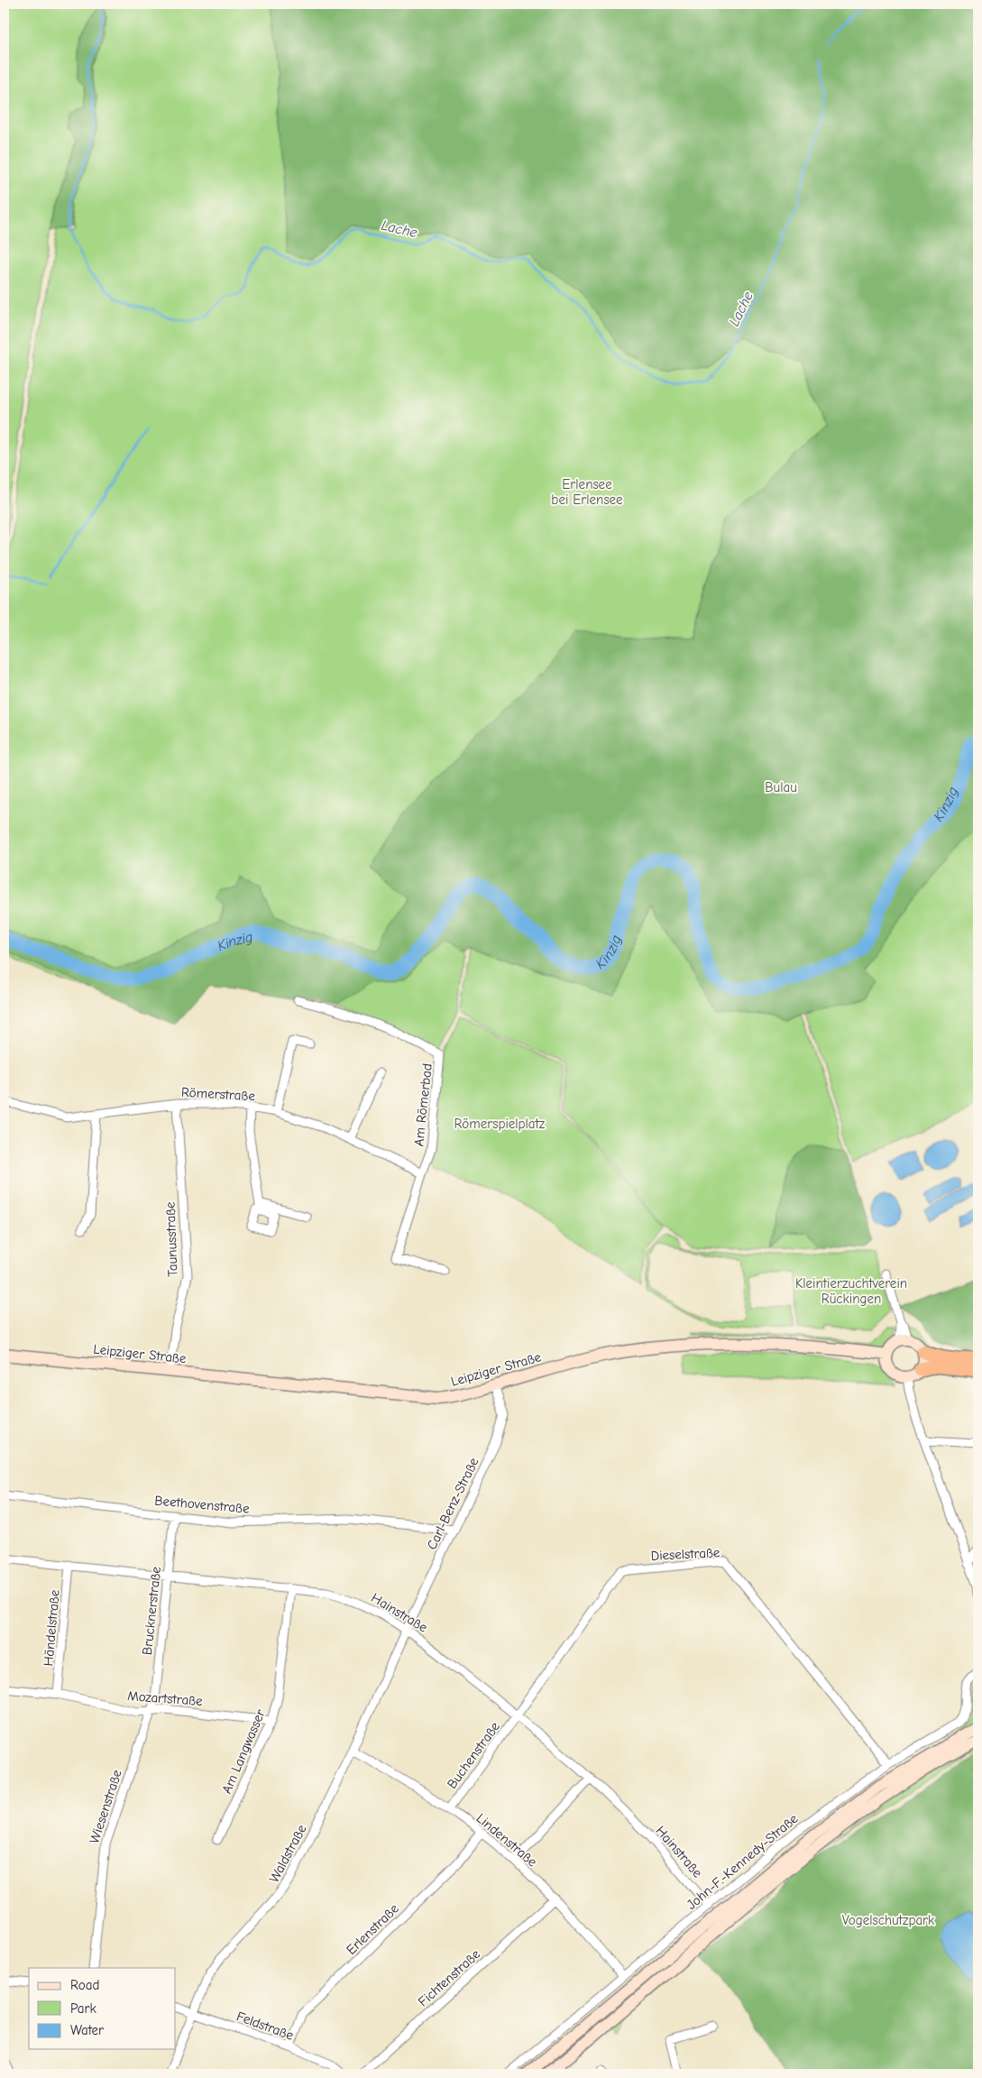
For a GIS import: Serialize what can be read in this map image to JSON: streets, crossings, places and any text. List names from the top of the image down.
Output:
{
  "streets": {
    "main road": ["Leipziger Straße"],
    "street": [
      "Römerstraße",
      "Am Römerbad",
      "Taunusstraße",
      "Carl-Benz-Straße",
      "Beethovenstraße",
      "Dieselstraße",
      "Brucknerstraße",
      "Hainstraße",
      "Händelstraße",
      "Mozartstraße",
      "Am Langwasser",
      "Buchenstraße",
      "Wiesenstraße",
      "Lindenstraße",
      "Waldstraße",
      "John-F.-Kennedy-Straße",
      "Erlenstraße",
      "Fichtenstraße",
      "Feldstraße"
    ]
  },
  "crossings": [
    ["Römerstraße", "Am Römerbad"],
    ["Römerstraße", "Taunusstraße"],
    ["Taunusstraße", "Leipziger Straße"],
    ["Leipziger Straße", "Carl-Benz-Straße"],
    ["Carl-Benz-Straße", "Beethovenstraße"],
    ["Carl-Benz-Straße", "Hainstraße"],
    ["Carl-Benz-Straße", "Waldstraße"],
    ["Beethovenstraße", "Brucknerstraße"],
    ["Dieselstraße", "Hainstraße"],
    ["Dieselstraße", "Buchenstraße"],
    ["Dieselstraße", "John-F.-Kennedy-Straße"],
    ["Brucknerstraße", "Hainstraße"],
    ["Brucknerstraße", "Mozartstraße"],
    ["Brucknerstraße", "Wiesenstraße"],
    ["Hainstraße", "Händelstraße"],
    ["Hainstraße", "Am Langwasser"],
    ["Hainstraße", "Buchenstraße"],
    ["Hainstraße", "Waldstraße"],
    ["Hainstraße", "John-F.-Kennedy-Straße"],
    ["Händelstraße", "Mozartstraße"],
    ["Mozartstraße", "Am Langwasser"],
    ["Mozartstraße", "Wiesenstraße"],
    ["Buchenstraße", "Lindenstraße"],
    ["Lindenstraße", "Waldstraße"],
    ["Lindenstraße", "John-F.-Kennedy-Straße"],
    ["Lindenstraße", "Erlenstraße"],
    ["Lindenstraße", "Fichtenstraße"],
    ["Waldstraße", "Feldstraße"],
    ["Erlenstraße", "Feldstraße"]
  ],
  "water": ["Lache", "Kinzig"],
  "parks": [
    "Erlensee bei Erlensee",
    "Bulau",
    "Römerspielplatz",
    "Kleintierzuchtverein Rückingen",
    "Vogelschutzpark"
  ],
  "legend": ["Road", "Park", "Water"]
}
